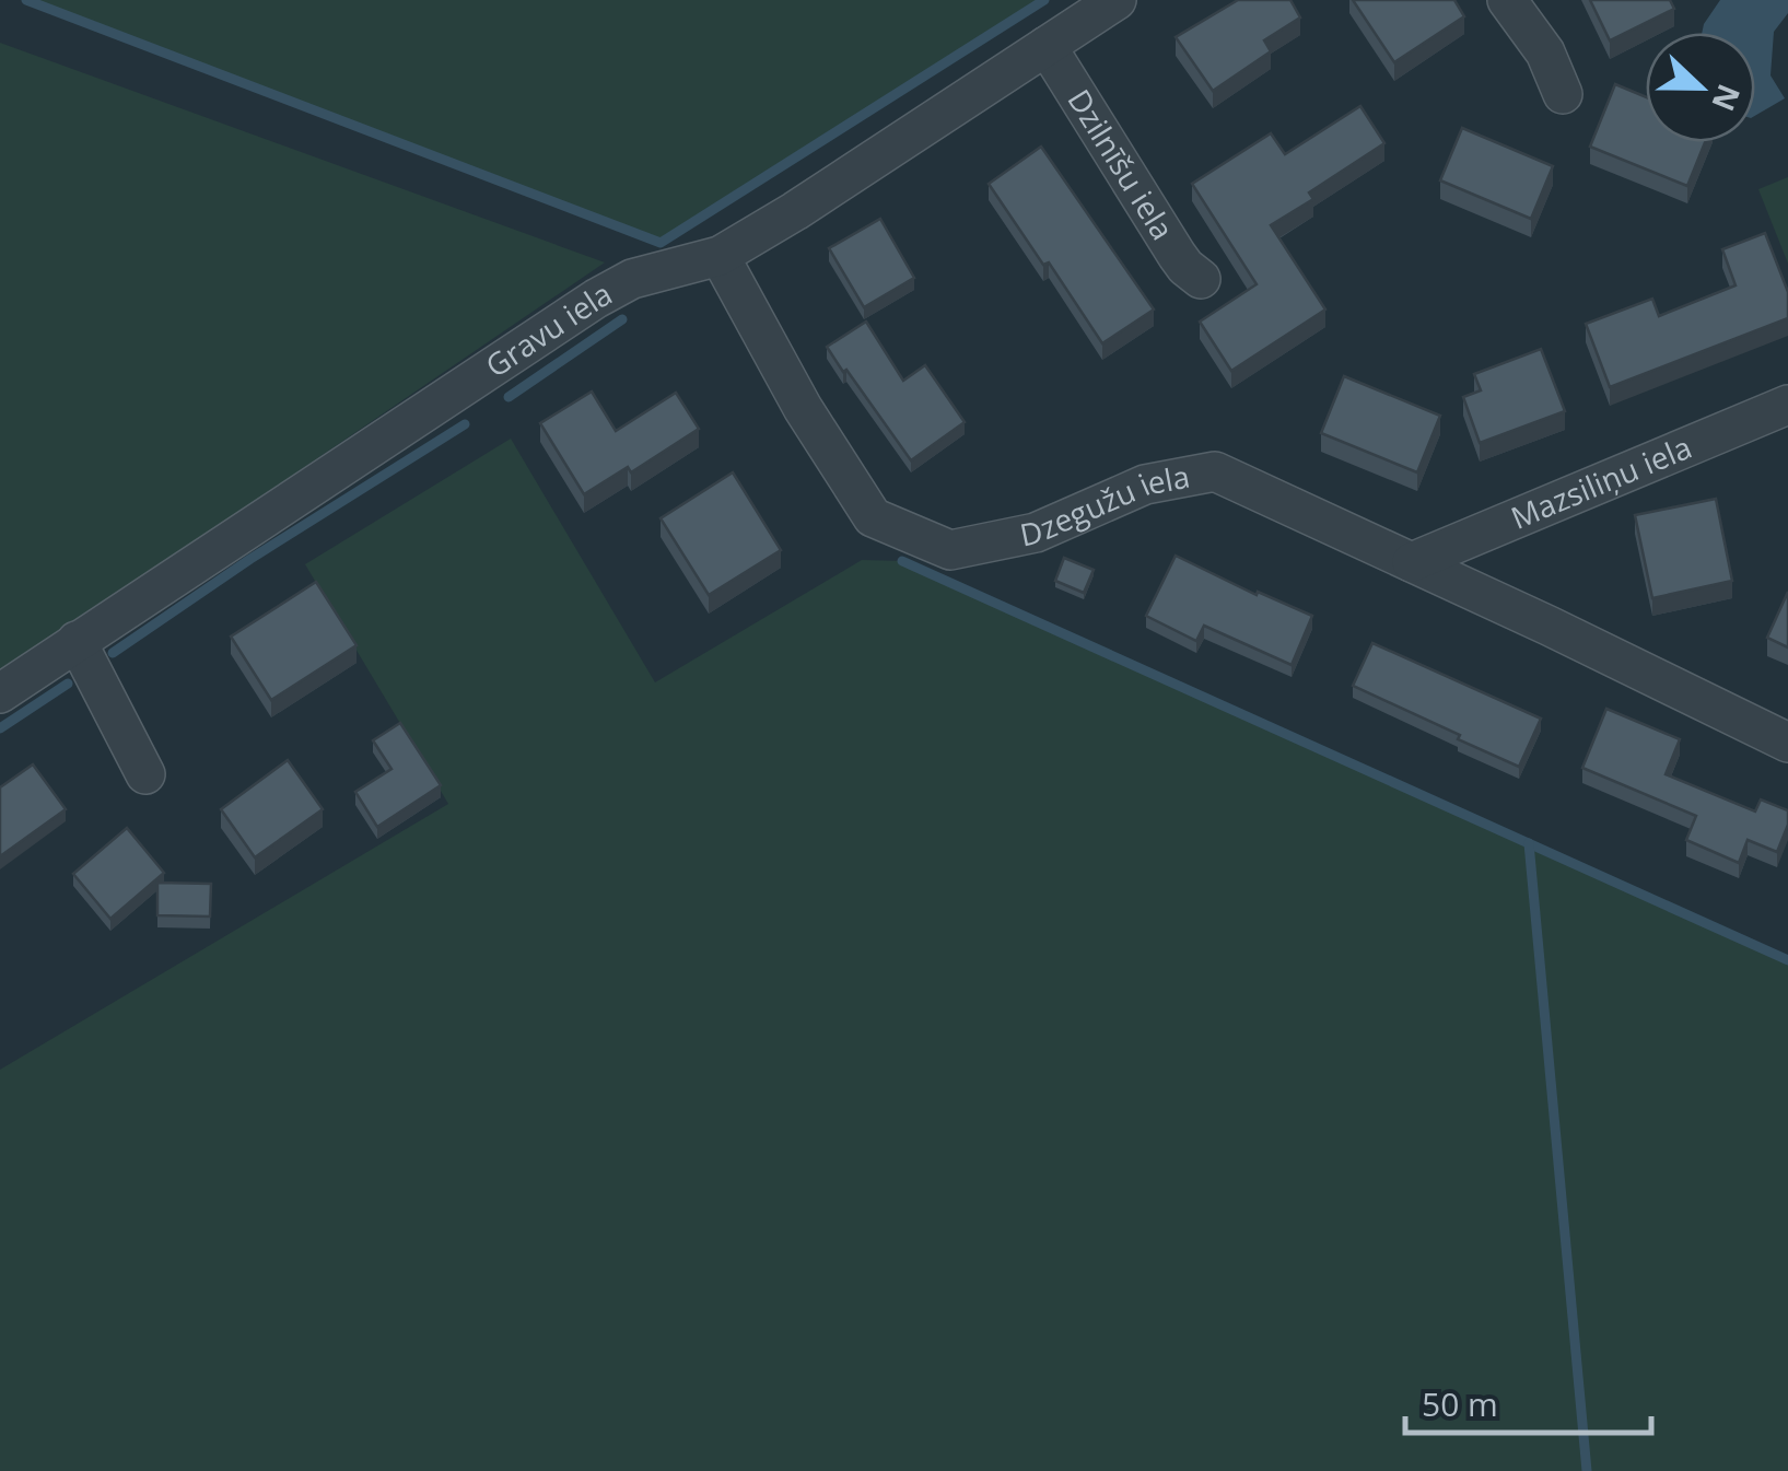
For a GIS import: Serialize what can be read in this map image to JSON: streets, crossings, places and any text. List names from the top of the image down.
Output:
{
  "streets": {
    "street": [
      "Dzilnīšu iela",
      "Gravu iela",
      "Mazsiliņu iela",
      "Dzegužu iela"
    ]
  },
  "crossings": [
    ["Dzilnīšu iela", "Gravu iela"],
    ["Gravu iela", "Dzegužu iela"],
    ["Mazsiliņu iela", "Dzegužu iela"]
  ],
  "scale_bar": "50 m",
  "north": "right"
}
